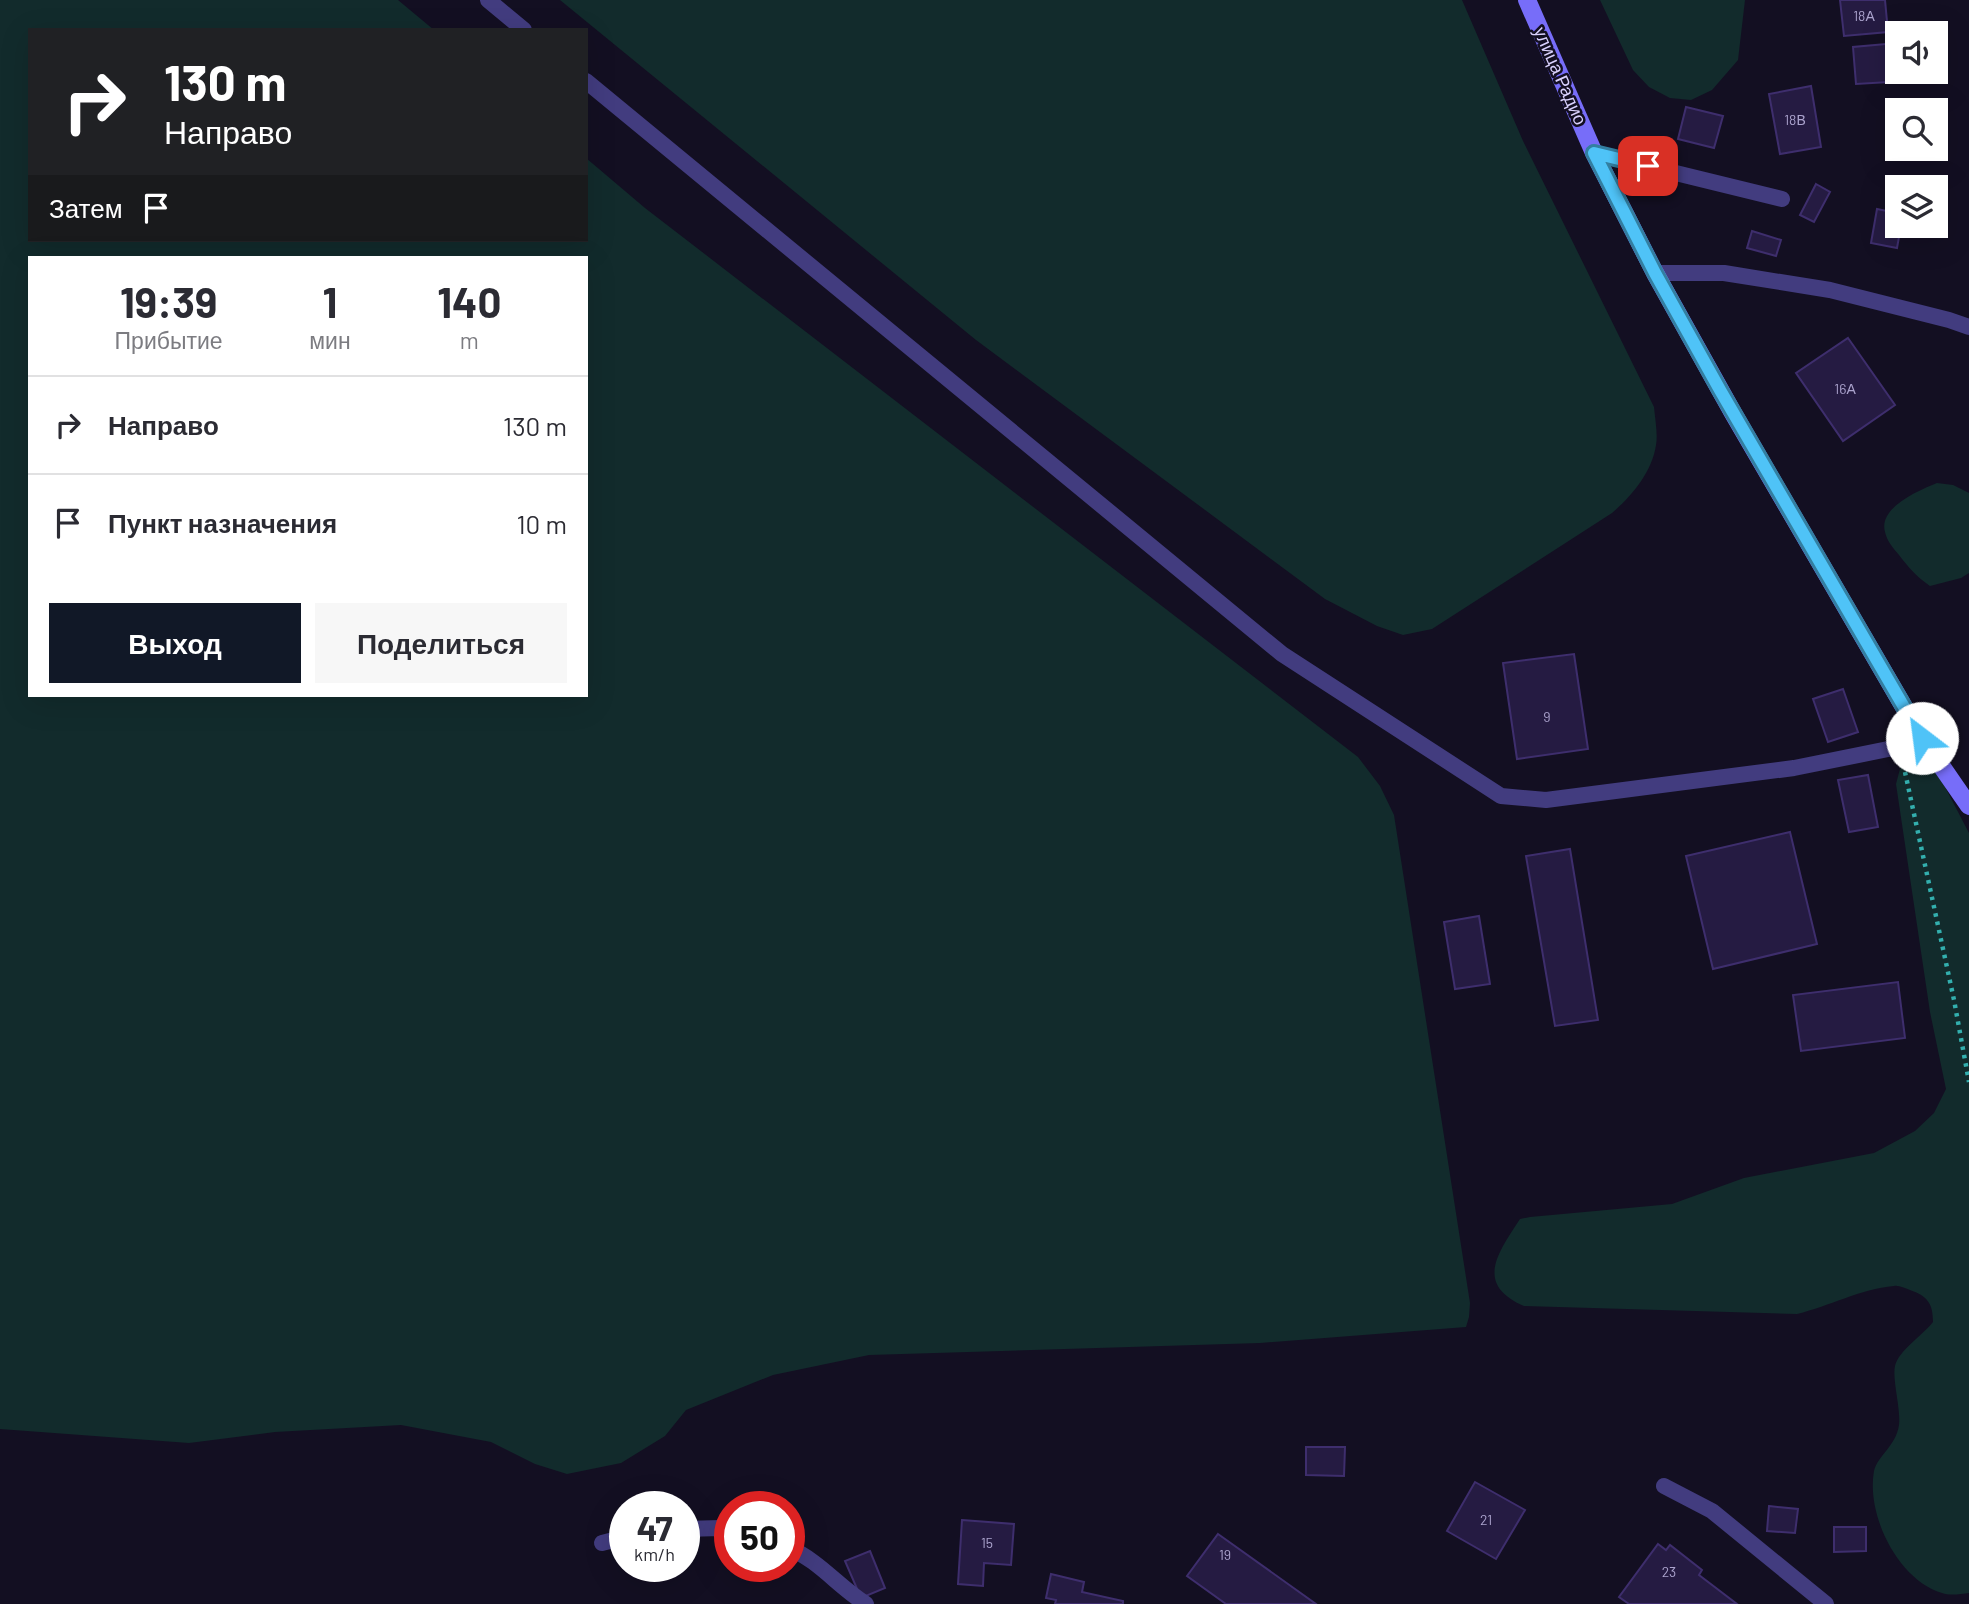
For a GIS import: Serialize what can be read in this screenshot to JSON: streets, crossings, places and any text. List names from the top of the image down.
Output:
{
  "streets": {
    "main road": ["улица Радио"]
  },
  "house_numbers": [
    "18А",
    "18В",
    "16А",
    "9",
    "21",
    "15",
    "19",
    "23"
  ],
  "page": {
    "turn": ["130 m", "Направо"],
    "then": "Затем",
    "eta": [
      "19:39",
      "Прибытие",
      "1",
      "мин",
      "140",
      "m"
    ],
    "list": [
      {
        "name": "Направо",
        "value": "130 m"
      },
      {
        "name": "Пункт назначения",
        "value": "10 m"
      }
    ],
    "buttons": ["Выход", "Поделиться"],
    "speed": "47 km/h",
    "limit": "50"
  }
}
